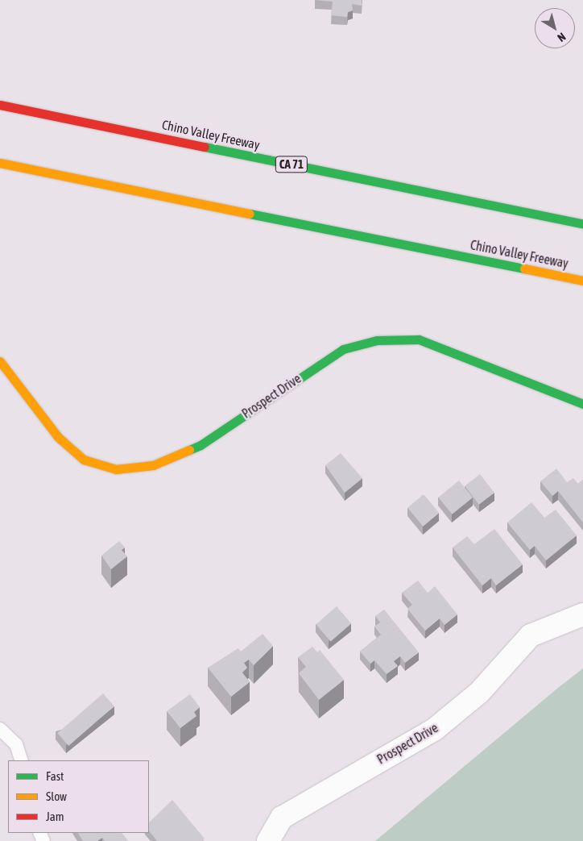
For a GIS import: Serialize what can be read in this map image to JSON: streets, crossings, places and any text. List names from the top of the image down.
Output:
{
  "streets": {
    "main road": ["Chino Valley Freeway", "CA 71", "Prospect Drive"]
  },
  "legend": ["Fast", "Slow", "Jam"],
  "north": "bottom right"
}
